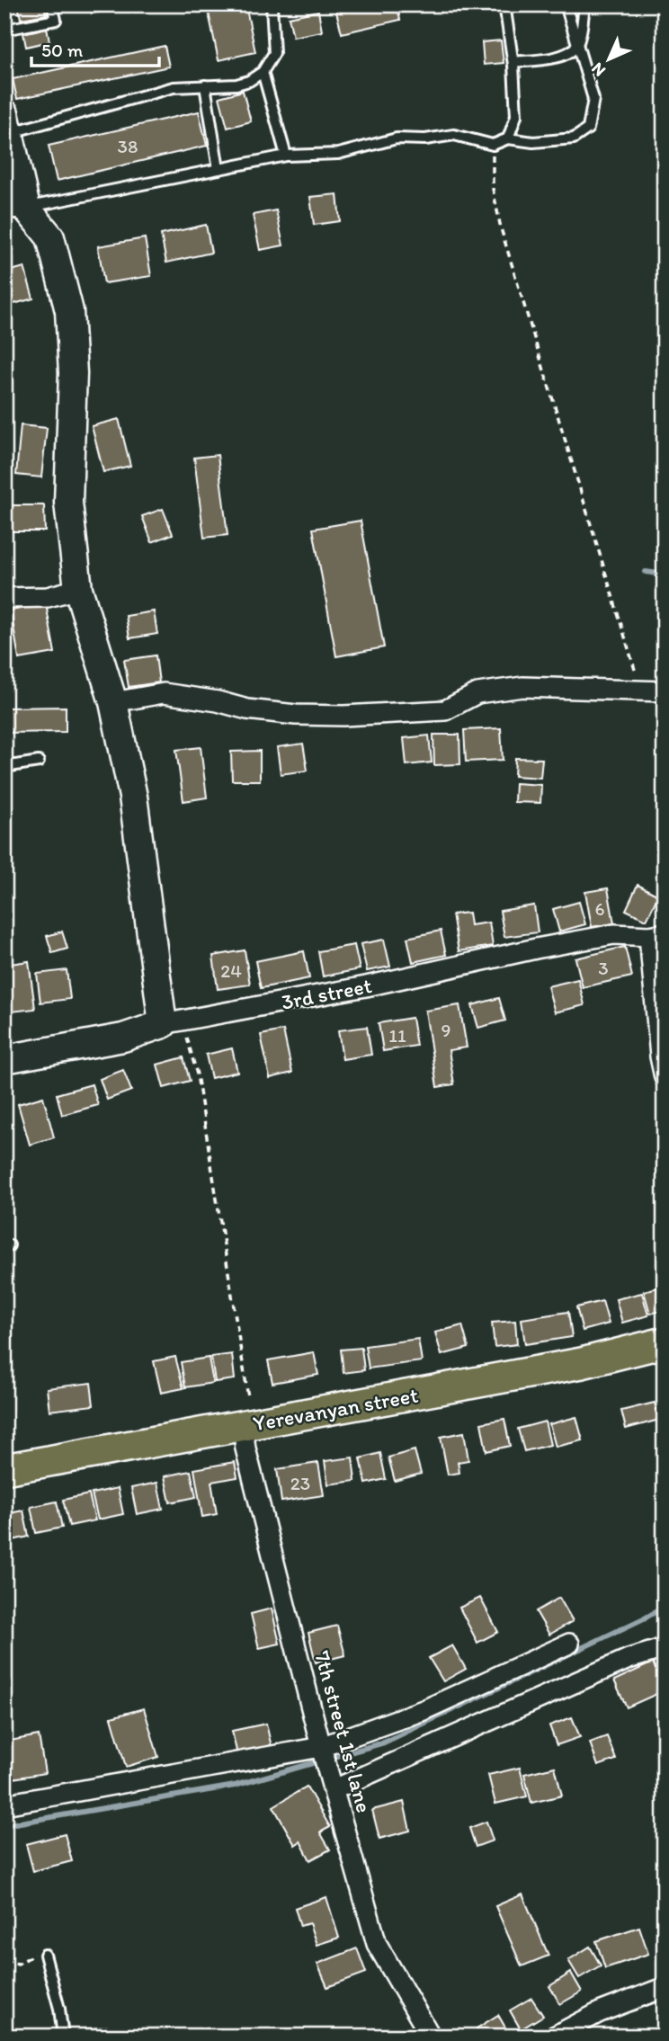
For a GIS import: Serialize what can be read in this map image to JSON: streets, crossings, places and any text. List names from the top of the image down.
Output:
{
  "streets": {
    "main road": ["Yerevanyan street"],
    "street": ["3rd street", "7th street 1st lane"]
  },
  "crossings": [
    ["Yerevanyan street", "7th street 1st lane"]
  ],
  "house_numbers": [
    "38",
    "6",
    "3",
    "24",
    "9",
    "11",
    "23"
  ],
  "scale_bar": "50 m",
  "north": "bottom left"
}
